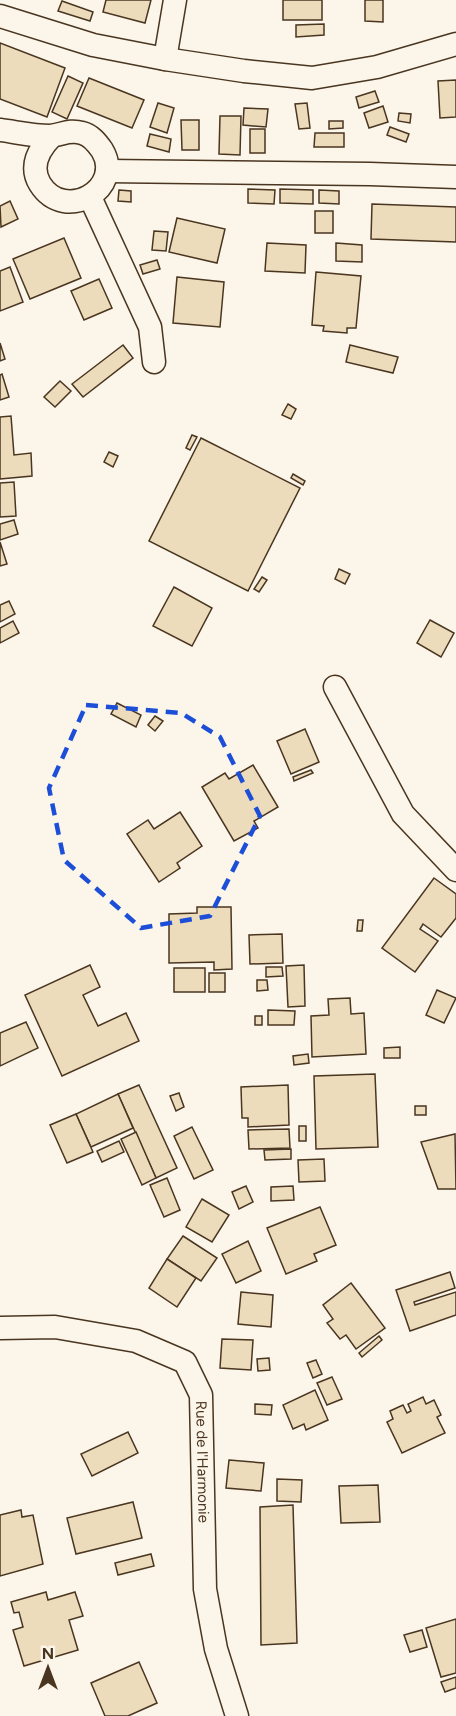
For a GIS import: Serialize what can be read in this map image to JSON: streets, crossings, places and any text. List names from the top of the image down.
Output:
{
  "streets": {
    "street": ["Rue de l'Harmonie"]
  },
  "north": "top"
}
